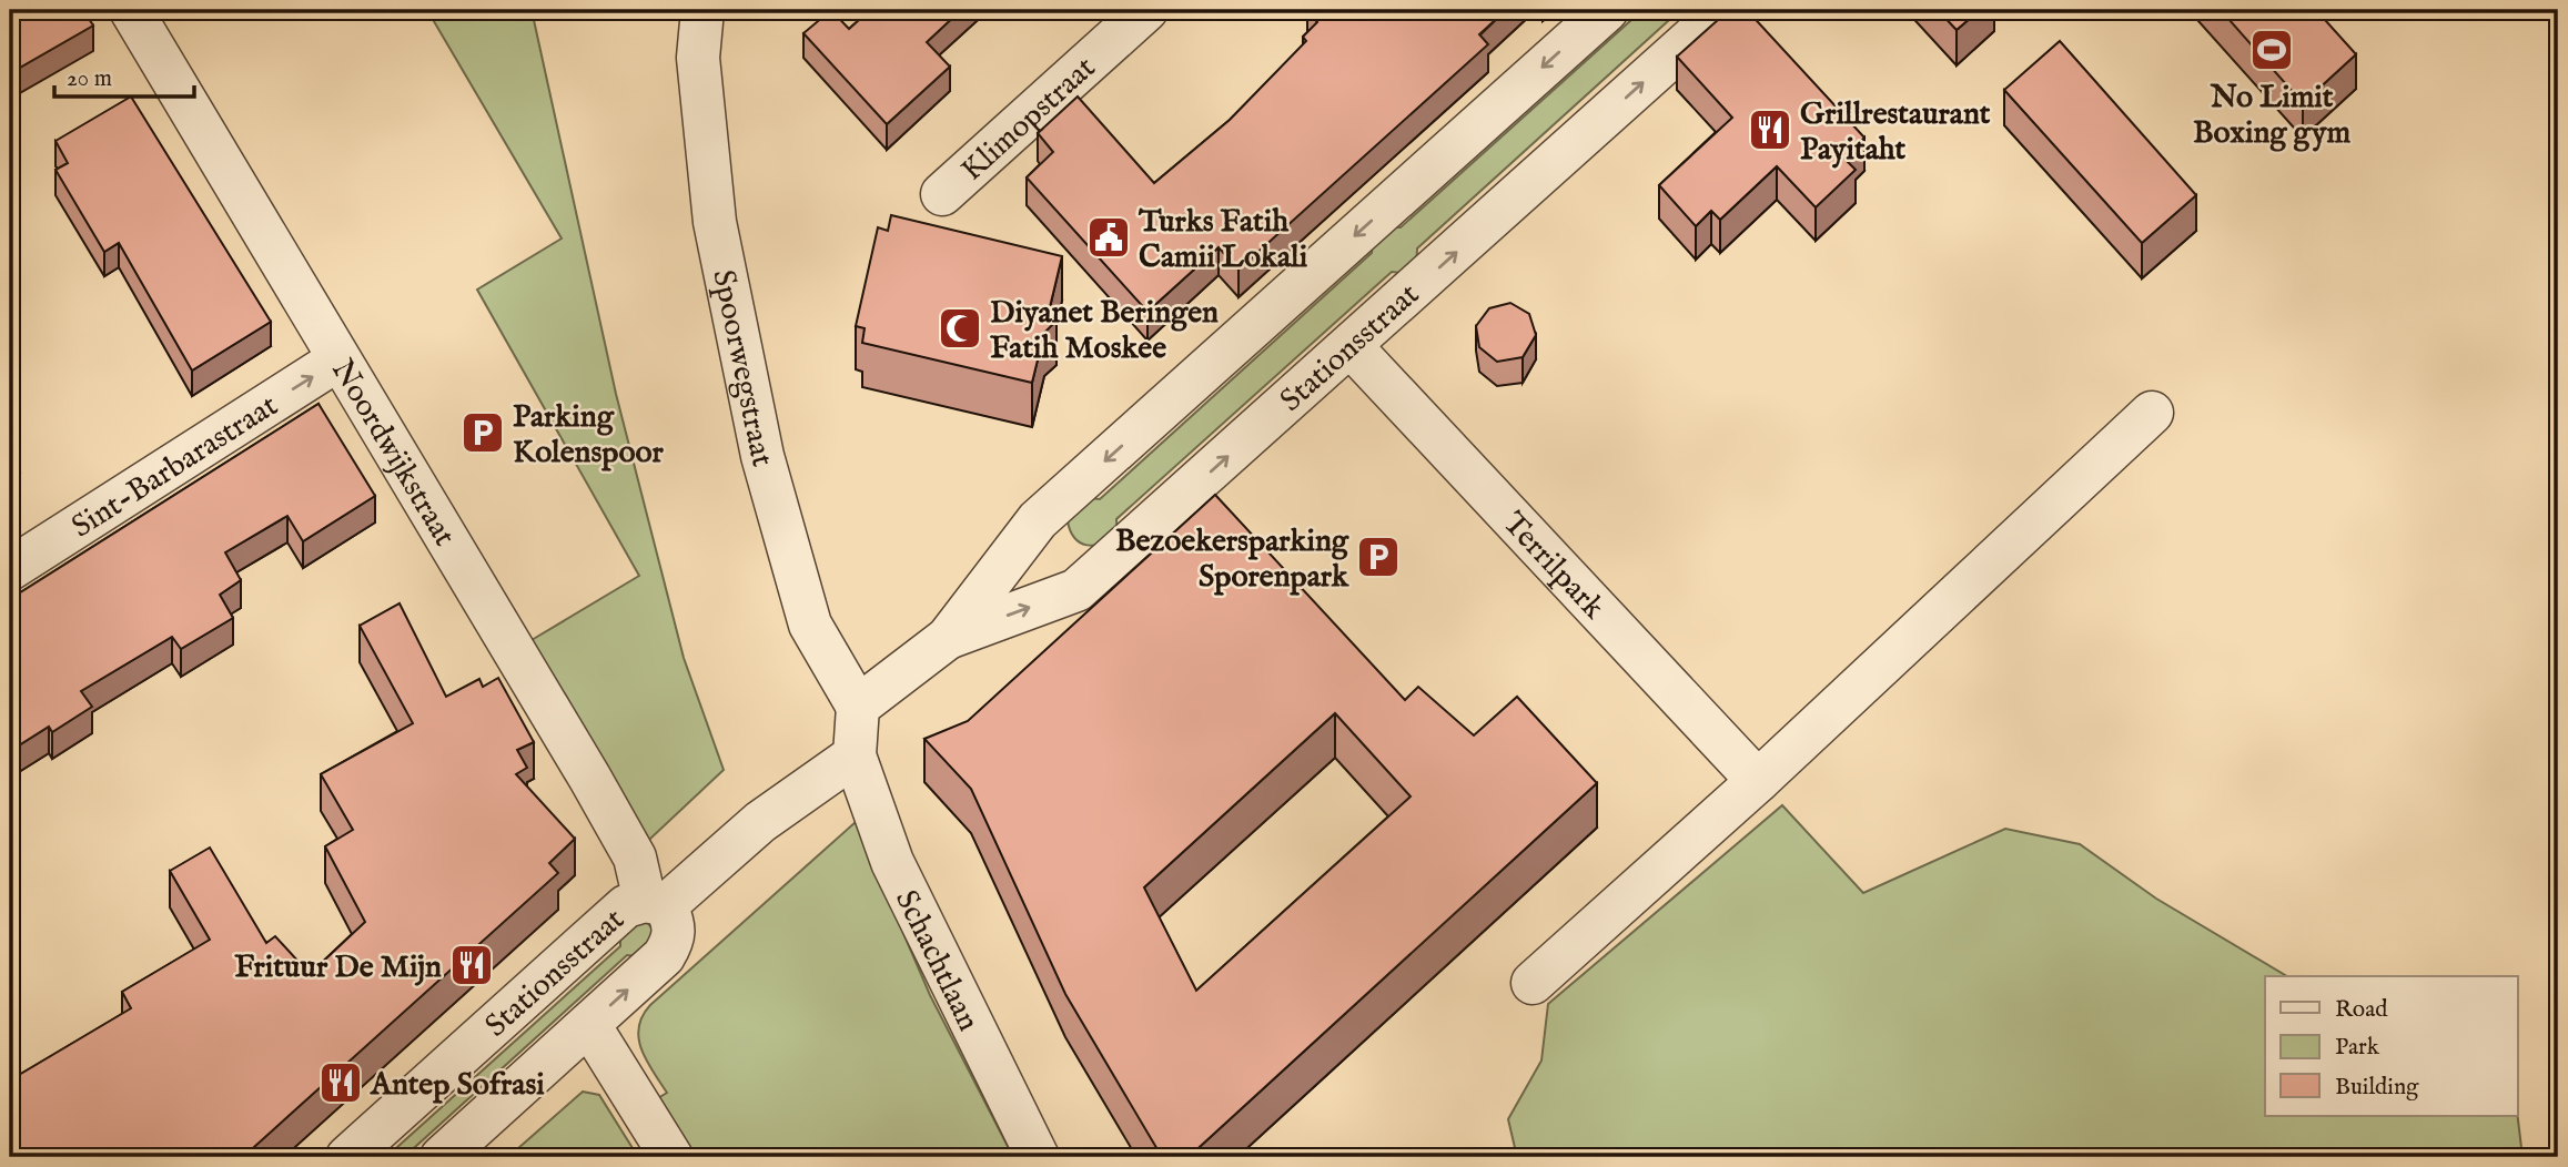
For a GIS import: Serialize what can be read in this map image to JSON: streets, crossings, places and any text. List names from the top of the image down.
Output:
{
  "streets": {
    "street": [
      "Klimopstraat",
      "Stationsstraat",
      "Spoorwegstraat",
      "Noordwijkstraat",
      "Sint-Barbarastraat",
      "Terrilpark",
      "Schachtlaan"
    ]
  },
  "crossings": [
    ["Stationsstraat", "Spoorwegstraat"],
    ["Stationsstraat", "Noordwijkstraat"],
    ["Stationsstraat", "Terrilpark"],
    ["Stationsstraat", "Schachtlaan"],
    ["Noordwijkstraat", "Sint-Barbarastraat"]
  ],
  "one_way": ["Sint-Barbarastraat"],
  "places": {
    "sports": ["No Limit Boxing gym"],
    "restaurant": ["Grillrestaurant Payitaht", "Frituur De Mijn", "Antep Sofrasi"],
    "public building": ["Turks Fatih Camii Lokali"],
    "mosque": ["Diyanet Beringen Fatih Moskee"],
    "parking": ["Parking Kolenspoor", "Bezoekersparking Sporenpark"]
  },
  "legend": ["Road", "Park", "Building"],
  "scale_bar": "20 m"
}
